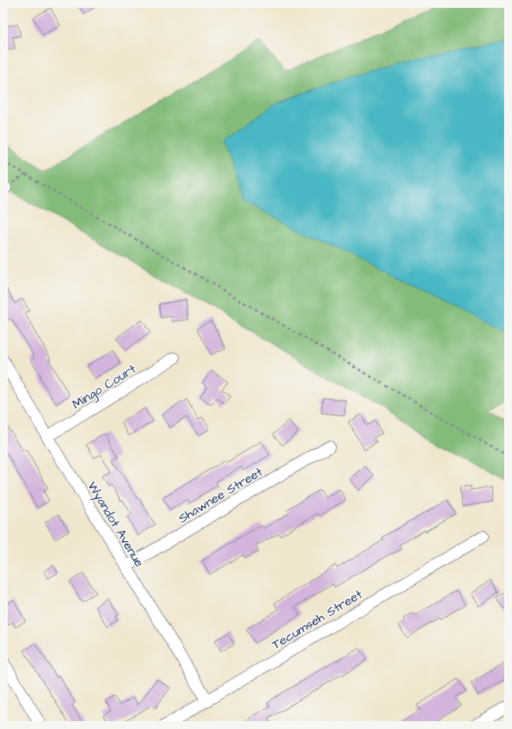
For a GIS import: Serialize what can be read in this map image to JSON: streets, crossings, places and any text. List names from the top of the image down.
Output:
{
  "streets": {
    "street": [
      "Mingo Court",
      "Shawnee Street",
      "Wyandot Avenue",
      "Tecumseh Street"
    ]
  },
  "crossings": [
    ["Mingo Court", "Wyandot Avenue"],
    ["Shawnee Street", "Wyandot Avenue"],
    ["Wyandot Avenue", "Tecumseh Street"]
  ]
}
